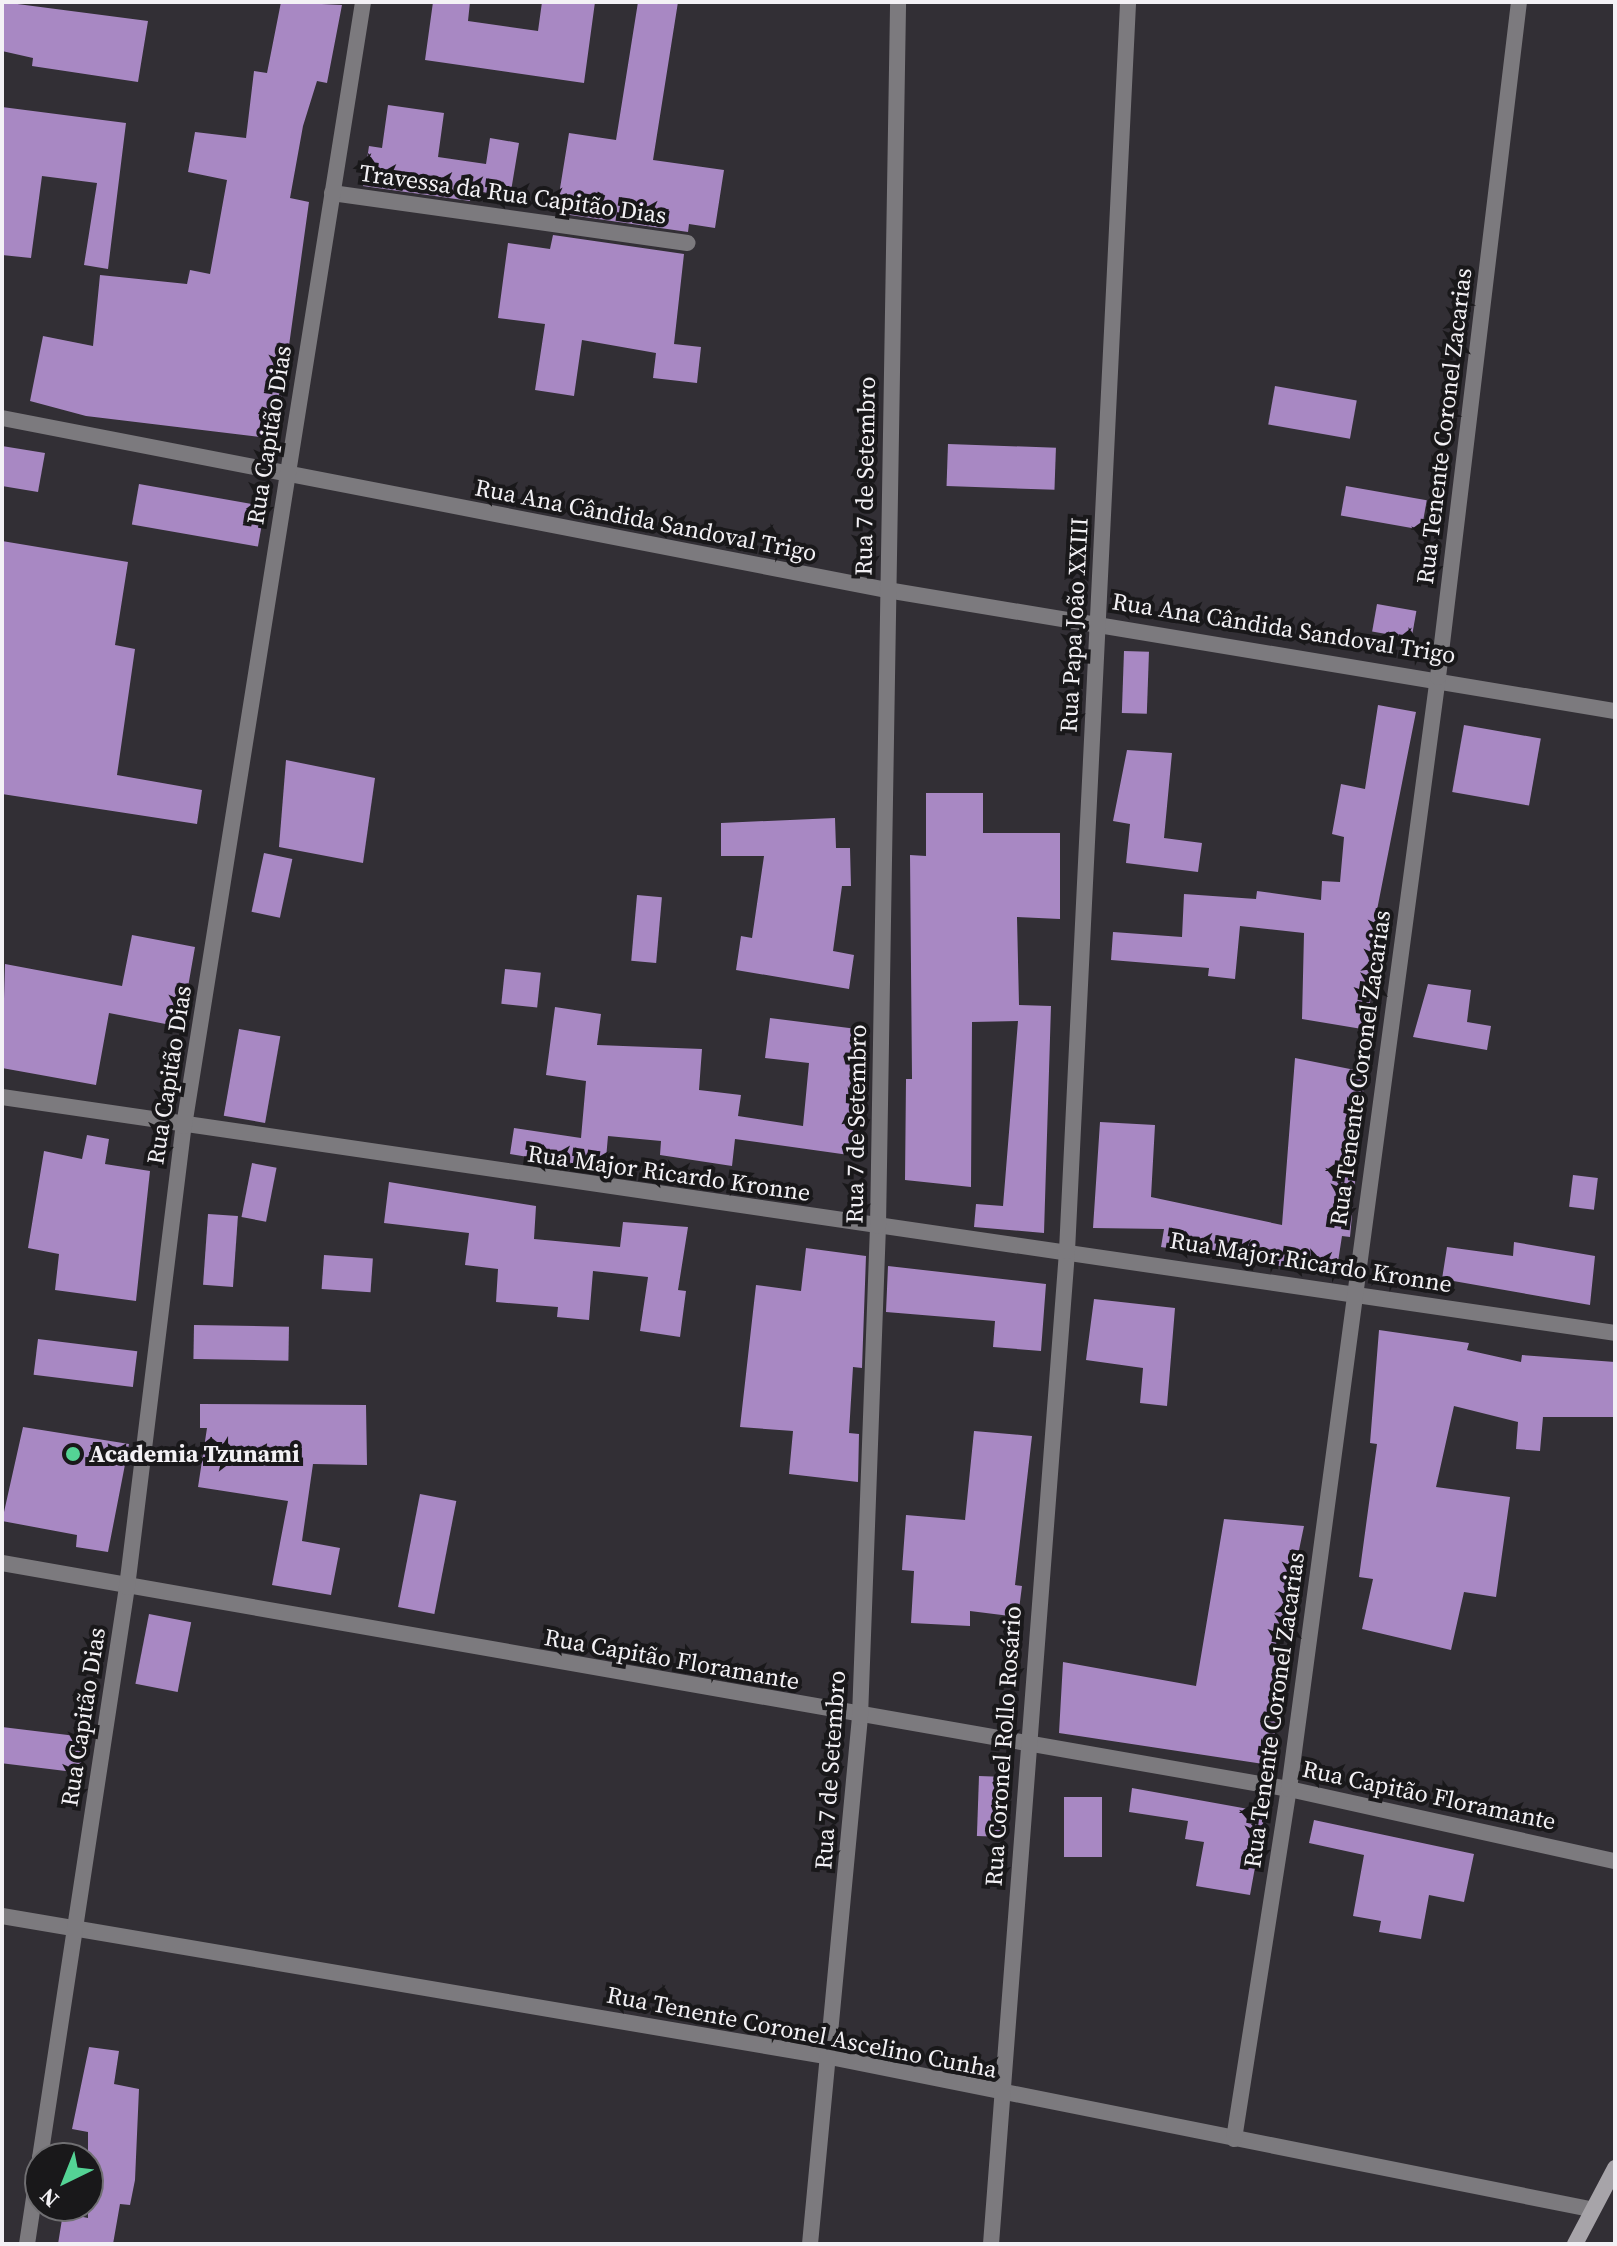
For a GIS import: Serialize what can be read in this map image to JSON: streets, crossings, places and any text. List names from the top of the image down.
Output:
{
  "streets": {
    "street": [
      "Travessa da Rua Capitão Dias",
      "Rua Tenente Coronel Zacarias",
      "Rua Capitão Dias",
      "Rua 7 de Setembro",
      "Rua Ana Cândida Sandoval Trigo",
      "Rua Papa João XXIII",
      "Rua Major Ricardo Kronne",
      "Rua Capitão Floramante",
      "Rua Coronel Rollo Rosário",
      "Rua Tenente Coronel Ascelino Cunha"
    ]
  },
  "crossings": [
    ["Travessa da Rua Capitão Dias", "Rua Capitão Dias"],
    ["Rua Tenente Coronel Zacarias", "Rua Ana Cândida Sandoval Trigo"],
    ["Rua Tenente Coronel Zacarias", "Rua Major Ricardo Kronne"],
    ["Rua Tenente Coronel Zacarias", "Rua Capitão Floramante"],
    ["Rua Tenente Coronel Zacarias", "Rua Tenente Coronel Ascelino Cunha"],
    ["Rua Capitão Dias", "Rua Ana Cândida Sandoval Trigo"],
    ["Rua Capitão Dias", "Rua Major Ricardo Kronne"],
    ["Rua Capitão Dias", "Rua Capitão Floramante"],
    ["Rua Capitão Dias", "Rua Tenente Coronel Ascelino Cunha"],
    ["Rua 7 de Setembro", "Rua Ana Cândida Sandoval Trigo"],
    ["Rua 7 de Setembro", "Rua Major Ricardo Kronne"],
    ["Rua 7 de Setembro", "Rua Capitão Floramante"],
    ["Rua 7 de Setembro", "Rua Tenente Coronel Ascelino Cunha"],
    ["Rua Ana Cândida Sandoval Trigo", "Rua Papa João XXIII"],
    ["Rua Papa João XXIII", "Rua Major Ricardo Kronne"],
    ["Rua Papa João XXIII", "Rua Coronel Rollo Rosário"],
    ["Rua Major Ricardo Kronne", "Rua Coronel Rollo Rosário"],
    ["Rua Capitão Floramante", "Rua Coronel Rollo Rosário"],
    ["Rua Coronel Rollo Rosário", "Rua Tenente Coronel Ascelino Cunha"]
  ],
  "places": ["Academia Tzunami"],
  "north": "bottom left"
}
